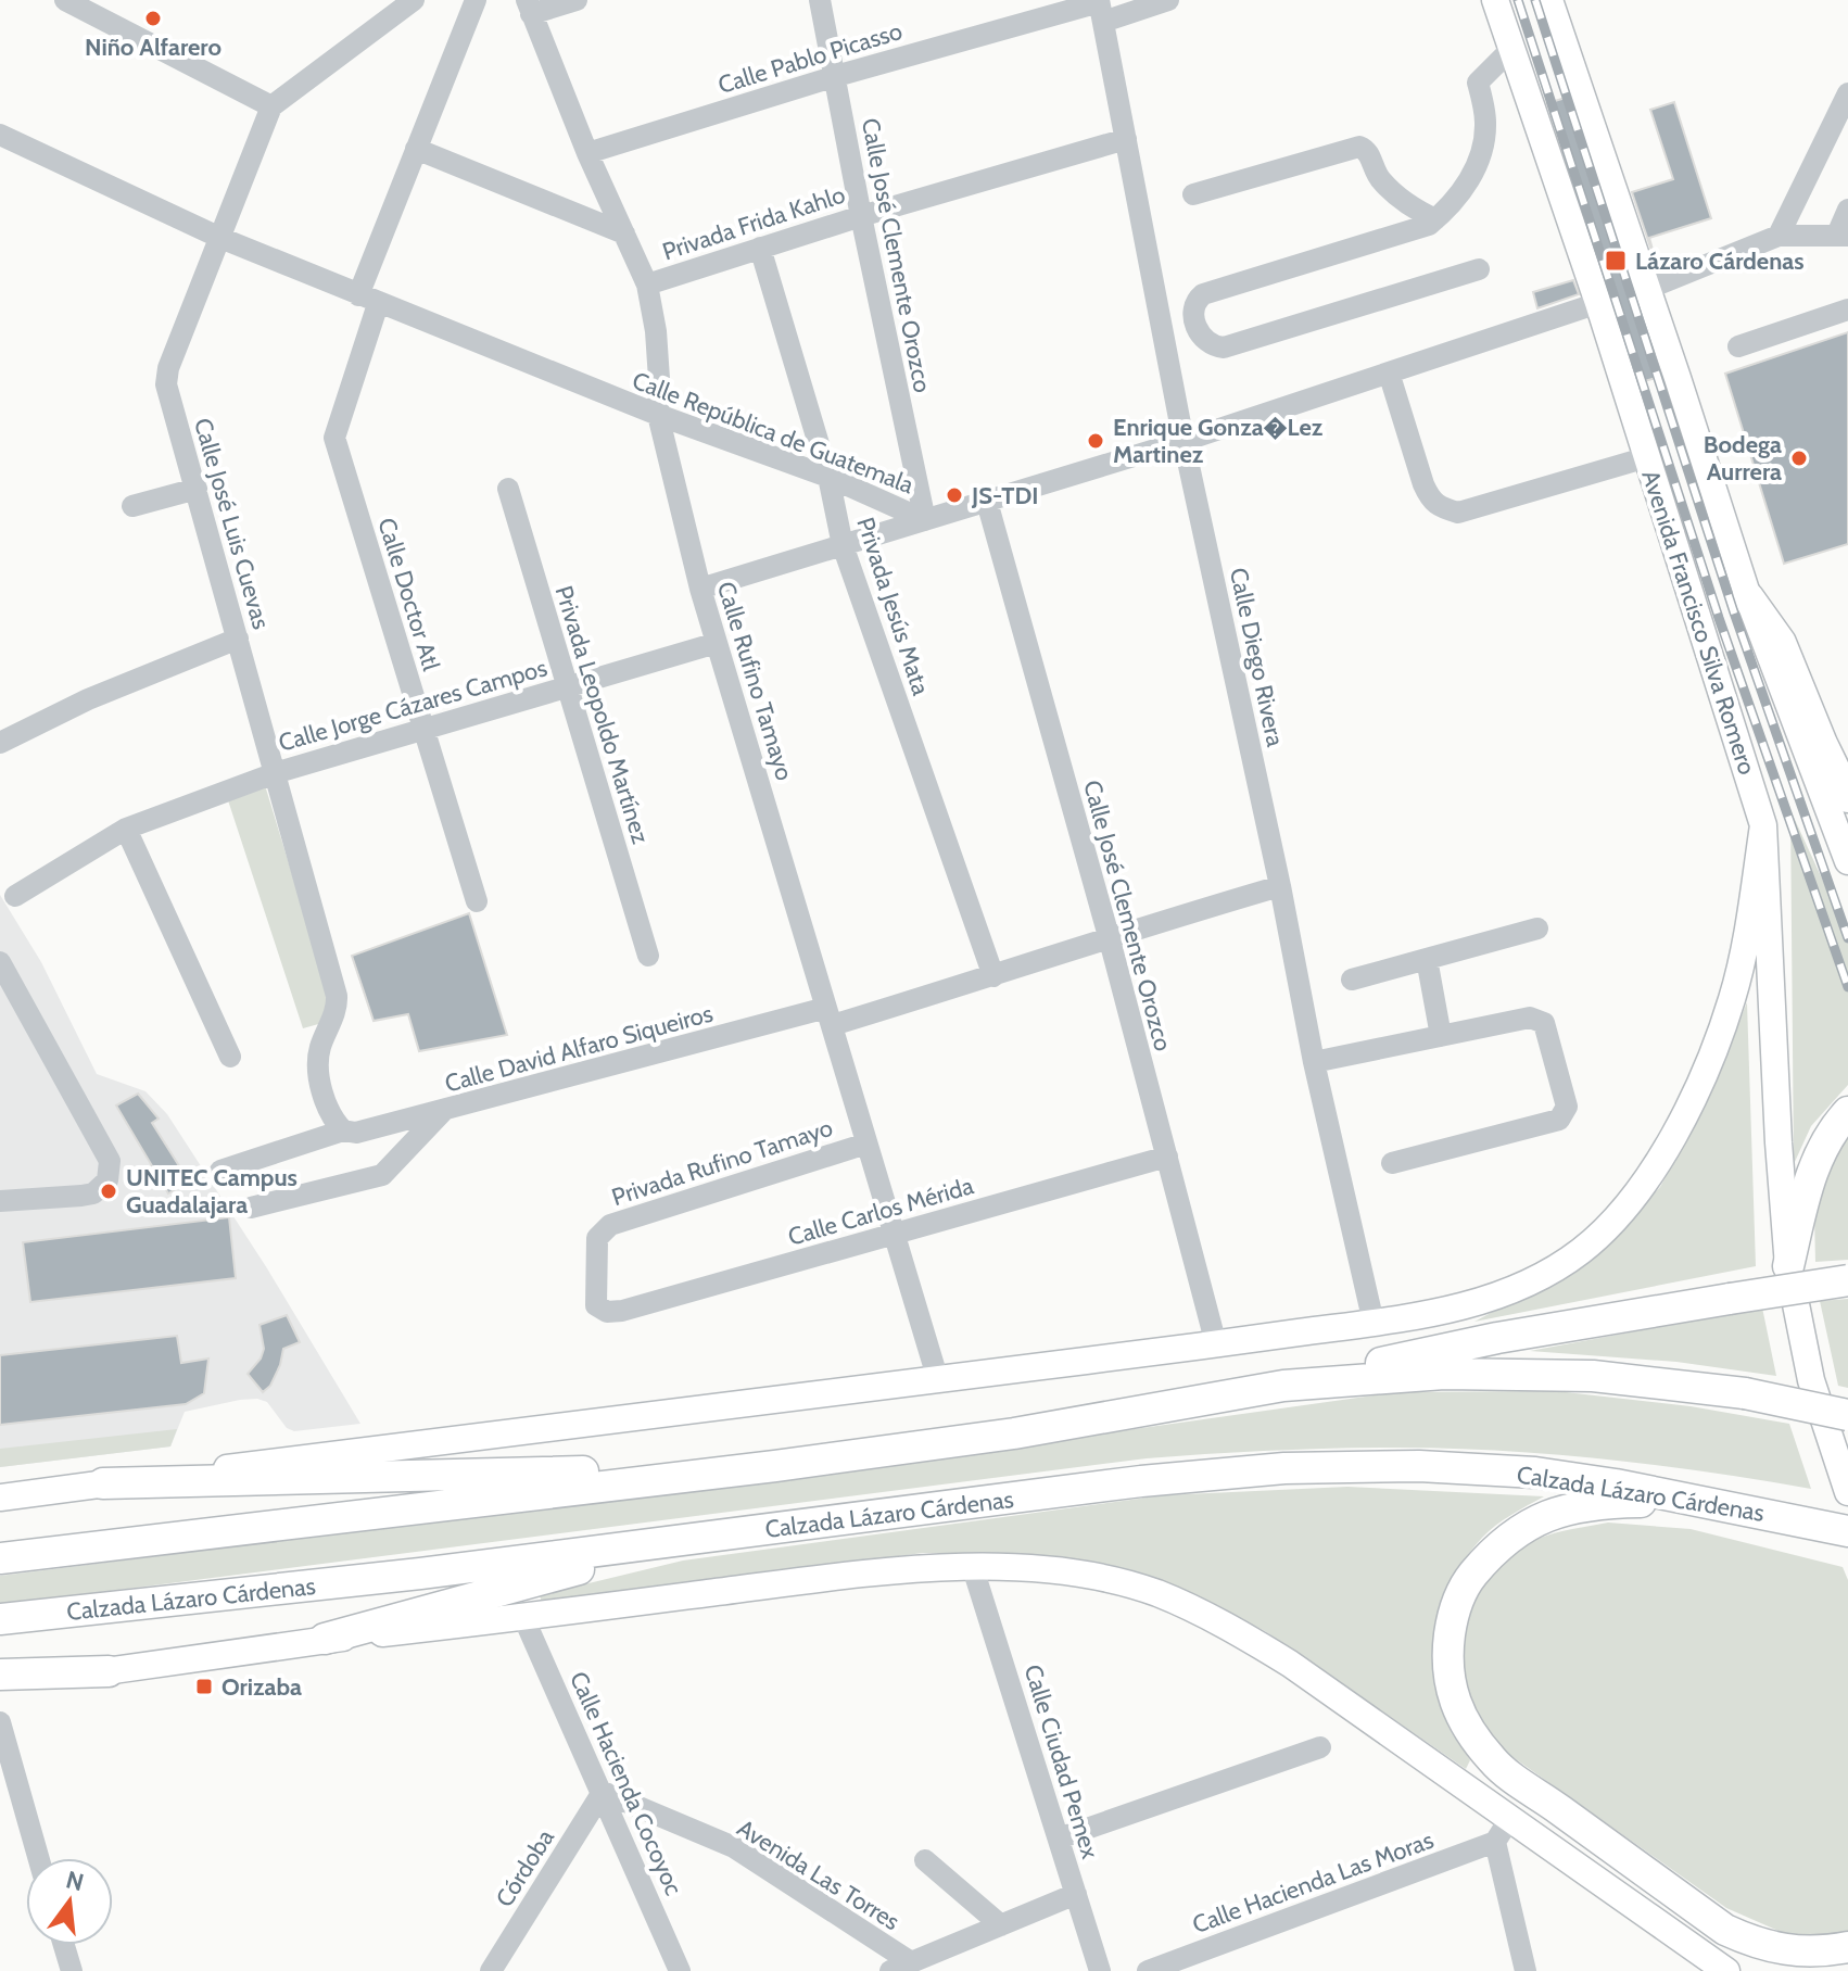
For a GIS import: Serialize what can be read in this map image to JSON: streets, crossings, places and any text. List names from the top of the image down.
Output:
{
  "streets": {
    "highway": ["Calzada Lázaro Cárdenas"],
    "main road": ["Avenida Francisco Silva Romero"],
    "street": [
      "Calle Pablo Picasso",
      "Privada Frida Kahlo",
      "Calle José Clemente Orozco",
      "Calle República de Guatemala",
      "Calle José Luis Cuevas",
      "Calle Doctor Atl",
      "Privada Jesús Mata",
      "Calle Diego Rivera",
      "Calle Rufino Tamayo",
      "Calle Jorge Cázares Campos",
      "Privada Leopoldo Martínez",
      "Calle David Alfaro Siqueiros",
      "Privada Rufino Tamayo",
      "Calle Carlos Mérida",
      "Calle Ciudad Pemex",
      "Calle Hacienda Cocoyoc",
      "Córdoba",
      "Avenida Las Torres",
      "Calle Hacienda Las Moras"
    ]
  },
  "crossings": [
    ["Calle Pablo Picasso", "Calle José Clemente Orozco"],
    ["Calle Pablo Picasso", "Calle Diego Rivera"],
    ["Calle Pablo Picasso", "Calle Rufino Tamayo"],
    ["Privada Frida Kahlo", "Calle José Clemente Orozco"],
    ["Privada Frida Kahlo", "Privada Jesús Mata"],
    ["Privada Frida Kahlo", "Calle Diego Rivera"],
    ["Privada Frida Kahlo", "Calle Rufino Tamayo"],
    ["Calle José Clemente Orozco", "Calle República de Guatemala"],
    ["Calle José Clemente Orozco", "Calle David Alfaro Siqueiros"],
    ["Calle José Clemente Orozco", "Calle Carlos Mérida"],
    ["Calle República de Guatemala", "Calle José Luis Cuevas"],
    ["Calle República de Guatemala", "Calle Doctor Atl"],
    ["Calle República de Guatemala", "Privada Jesús Mata"],
    ["Calle República de Guatemala", "Avenida Francisco Silva Romero"],
    ["Calle República de Guatemala", "Calle Diego Rivera"],
    ["Calle República de Guatemala", "Calle Rufino Tamayo"],
    ["Calle José Luis Cuevas", "Calle Jorge Cázares Campos"],
    ["Calle José Luis Cuevas", "Calle David Alfaro Siqueiros"],
    ["Calle Doctor Atl", "Calle Jorge Cázares Campos"],
    ["Privada Jesús Mata", "Calle David Alfaro Siqueiros"],
    ["Calle Diego Rivera", "Calle David Alfaro Siqueiros"],
    ["Calle Rufino Tamayo", "Calle Jorge Cázares Campos"],
    ["Calle Rufino Tamayo", "Calle David Alfaro Siqueiros"],
    ["Calle Rufino Tamayo", "Privada Rufino Tamayo"],
    ["Calle Rufino Tamayo", "Calle Carlos Mérida"],
    ["Calle Jorge Cázares Campos", "Privada Leopoldo Martínez"],
    ["Privada Rufino Tamayo", "Calle Carlos Mérida"],
    ["Calle Hacienda Cocoyoc", "Córdoba"],
    ["Calle Hacienda Cocoyoc", "Avenida Las Torres"],
    ["Córdoba", "Avenida Las Torres"]
  ],
  "places": {
    "other": [
      "Niño Alfarero",
      "Enrique Gonza�Lez Martinez",
      "Bodega Aurrera",
      "JS-TDI",
      "UNITEC Campus Guadalajara"
    ],
    "transit": ["Lázaro Cárdenas", "Orizaba"]
  },
  "north": "top"
}
